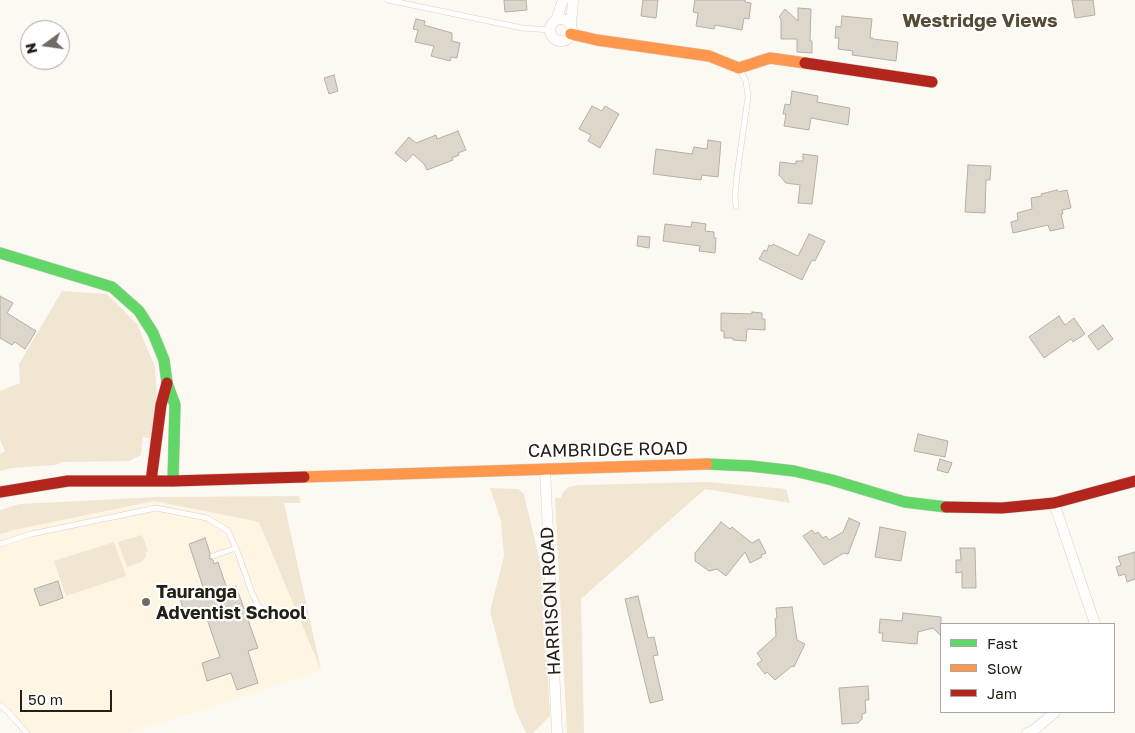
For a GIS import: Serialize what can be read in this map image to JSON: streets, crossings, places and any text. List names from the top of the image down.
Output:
{
  "streets": {
    "main road": ["CAMBRIDGE ROAD"],
    "street": ["HARRISON ROAD"]
  },
  "crossings": [
    ["CAMBRIDGE ROAD", "HARRISON ROAD"]
  ],
  "districts": ["Westridge Views"],
  "places": ["Tauranga Adventist School"],
  "legend": ["Fast", "Slow", "Jam"],
  "scale_bar": "50 m",
  "north": "left"
}
